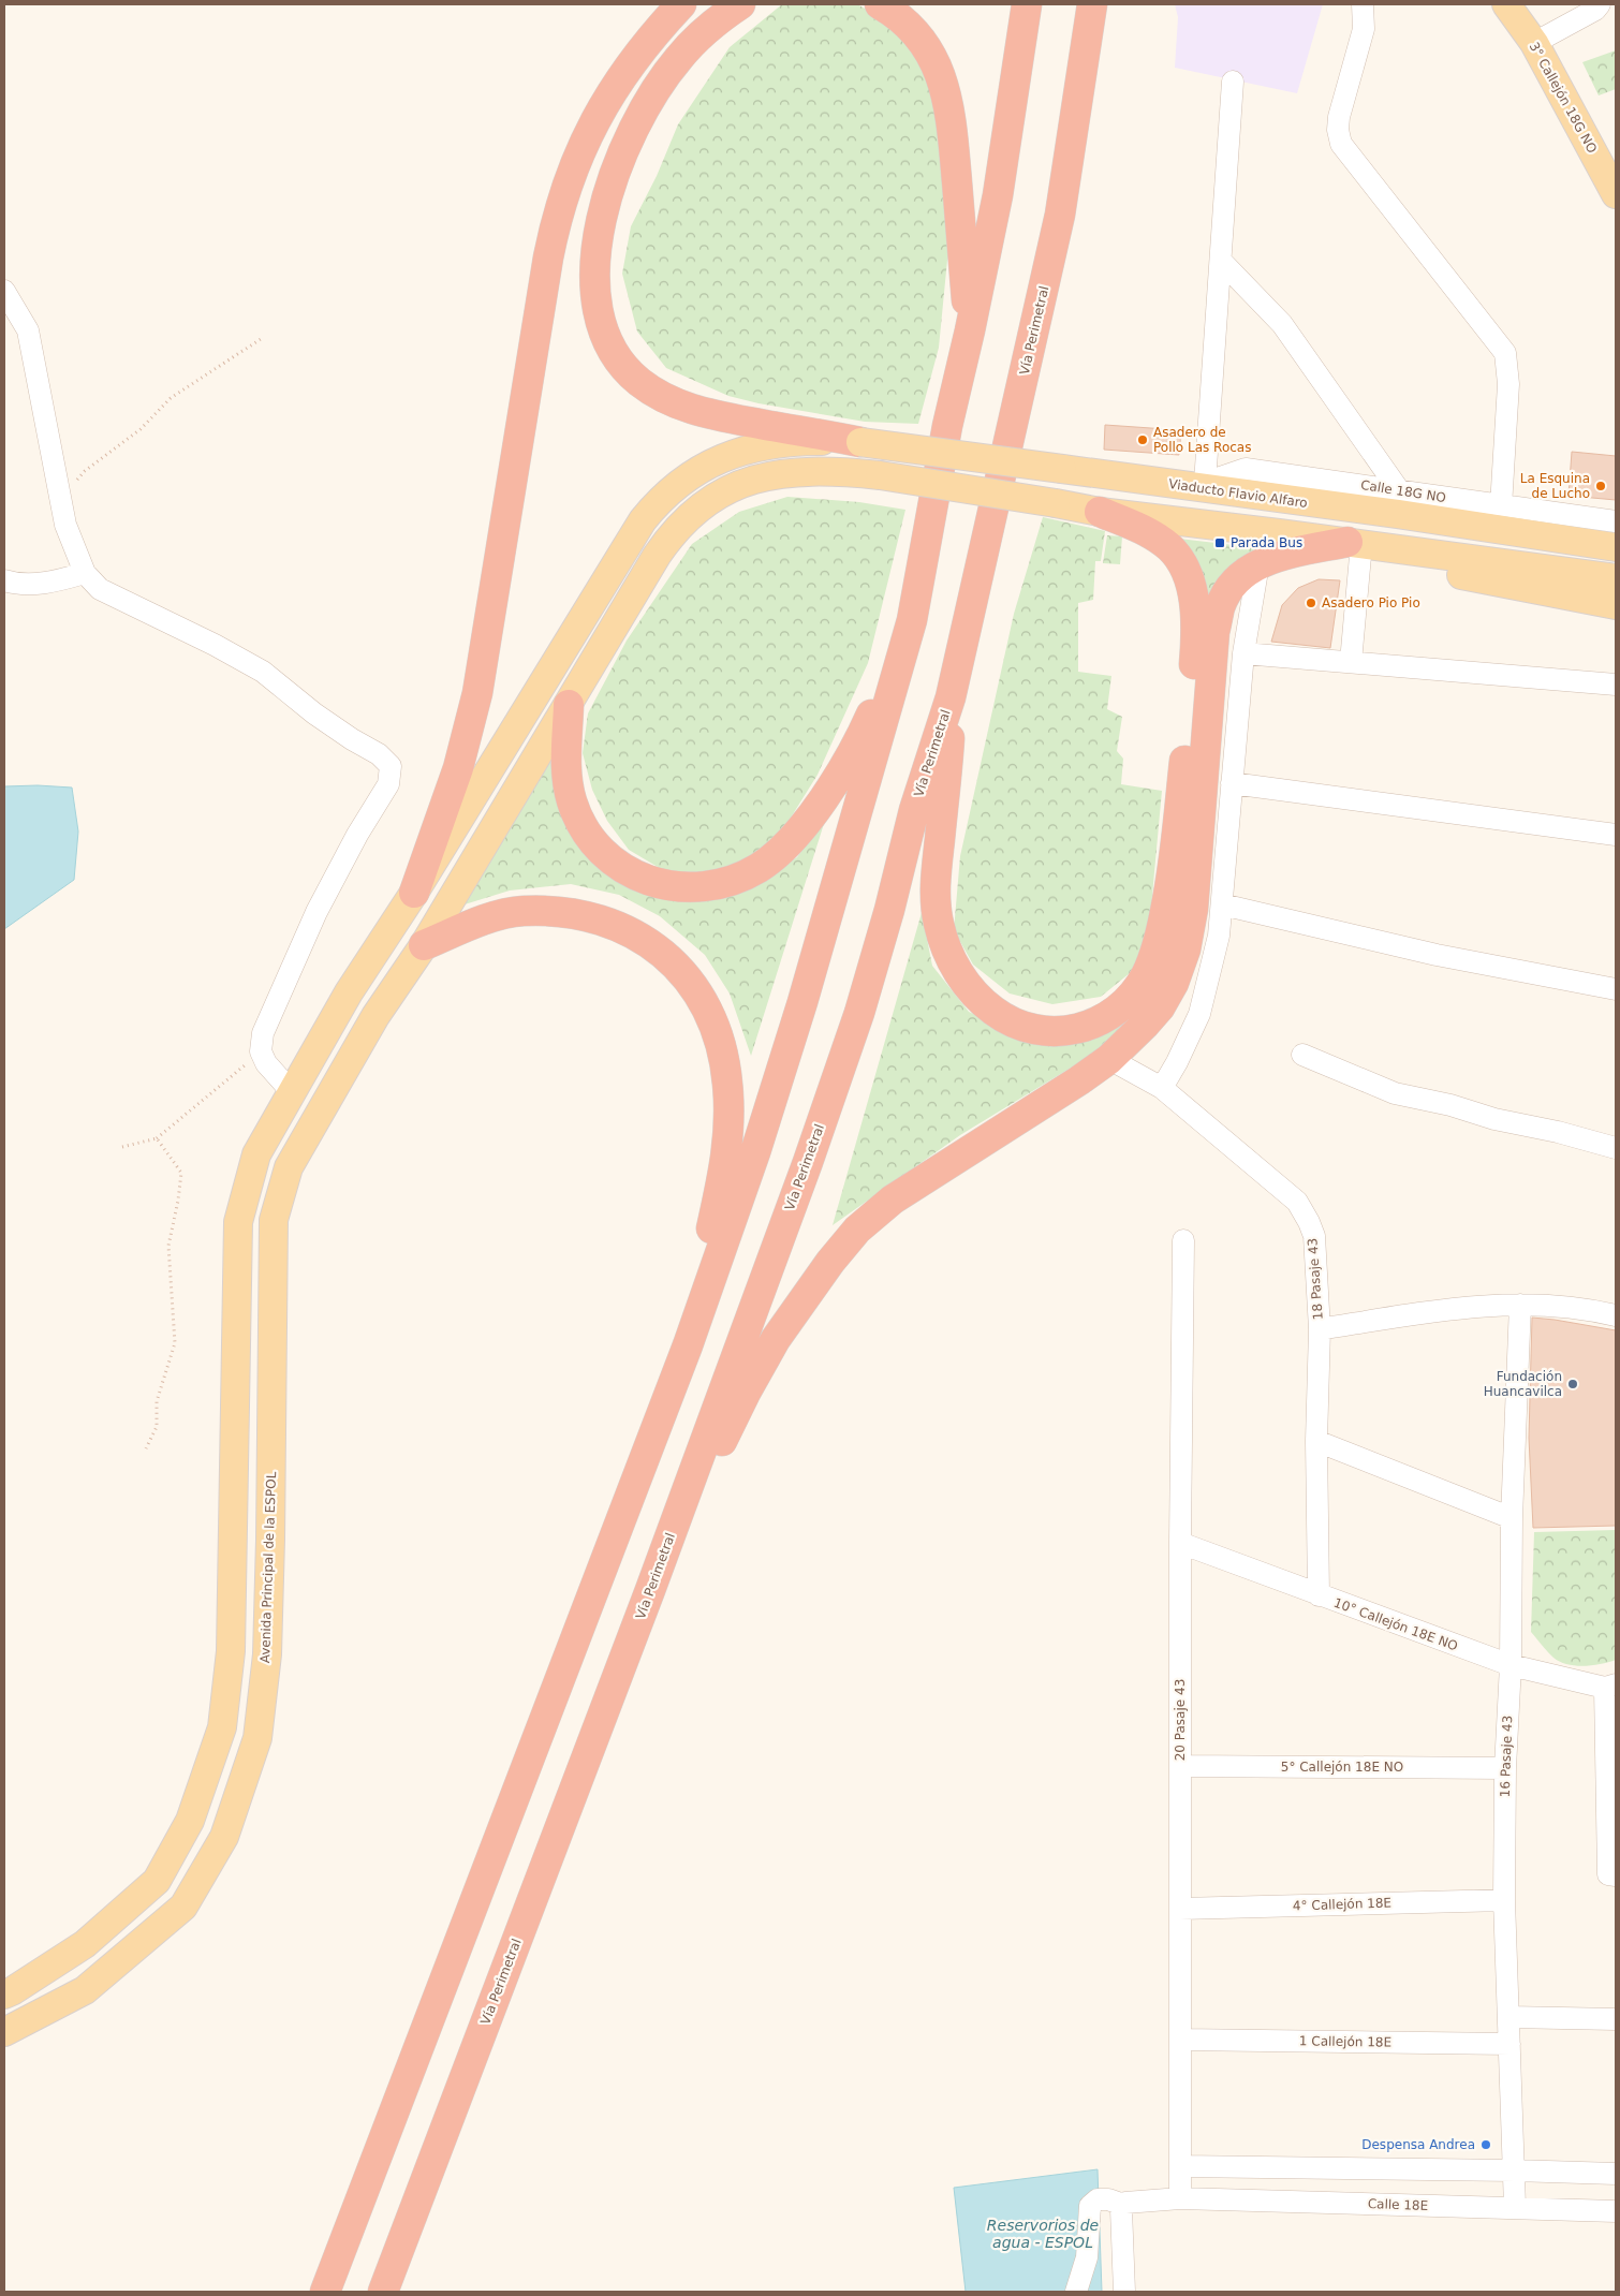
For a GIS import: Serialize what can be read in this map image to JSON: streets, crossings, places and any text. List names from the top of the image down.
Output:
{
  "streets": {
    "highway": ["Vía Perimetral"],
    "main road": ["3° Callejón 18G NO", "Viaducto Flavio Alfaro", "Avenida Principal de la ESPOL"],
    "street": [
      "Calle 18G NO",
      "18 Pasaje 43",
      "10° Callejón 18E NO",
      "20 Pasaje 43",
      "16 Pasaje 43",
      "5° Callejón 18E NO",
      "4° Callejón 18E",
      "1 Callejón 18E",
      "Calle 18E"
    ]
  },
  "crossings": [
    ["Calle 18G NO", "Viaducto Flavio Alfaro"],
    ["18 Pasaje 43", "10° Callejón 18E NO"],
    ["10° Callejón 18E NO", "20 Pasaje 43"],
    ["10° Callejón 18E NO", "16 Pasaje 43"],
    ["20 Pasaje 43", "5° Callejón 18E NO"],
    ["20 Pasaje 43", "4° Callejón 18E"],
    ["20 Pasaje 43", "1 Callejón 18E"],
    ["20 Pasaje 43", "Calle 18E"],
    ["16 Pasaje 43", "5° Callejón 18E NO"],
    ["16 Pasaje 43", "4° Callejón 18E"],
    ["16 Pasaje 43", "1 Callejón 18E"],
    ["16 Pasaje 43", "Calle 18E"]
  ],
  "water": ["Reservorios de agua - ESPOL"],
  "places": {
    "other": [
      "Asadero de Pollo Las Rocas",
      "La Esquina de Lucho",
      "Asadero Pio Pio",
      "Fundación Huancavilca",
      "Despensa Andrea"
    ],
    "transit": ["Parada Bus"]
  }
}
